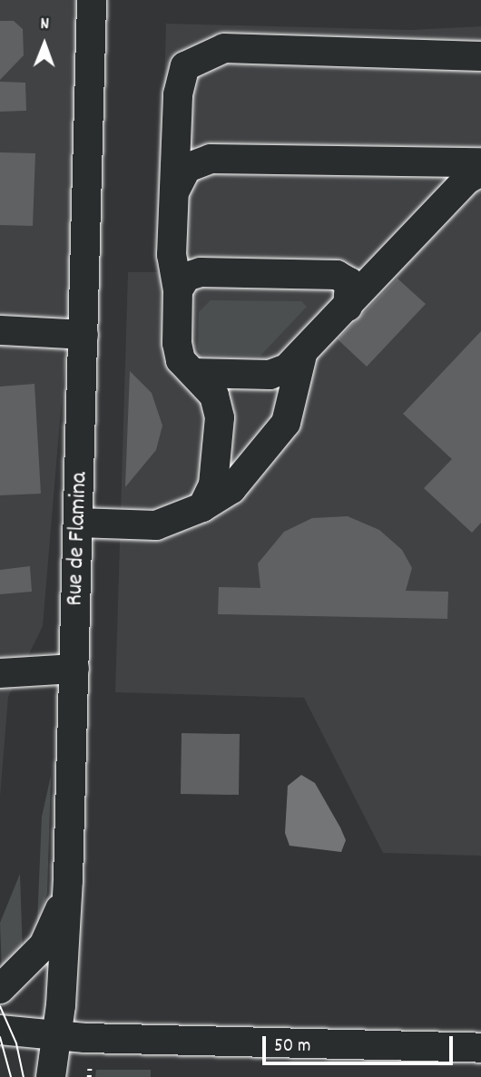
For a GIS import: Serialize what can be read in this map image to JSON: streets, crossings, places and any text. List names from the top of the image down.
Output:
{
  "streets": {
    "street": ["Rue de Flamina"]
  },
  "scale_bar": "50 m",
  "north": "top"
}
